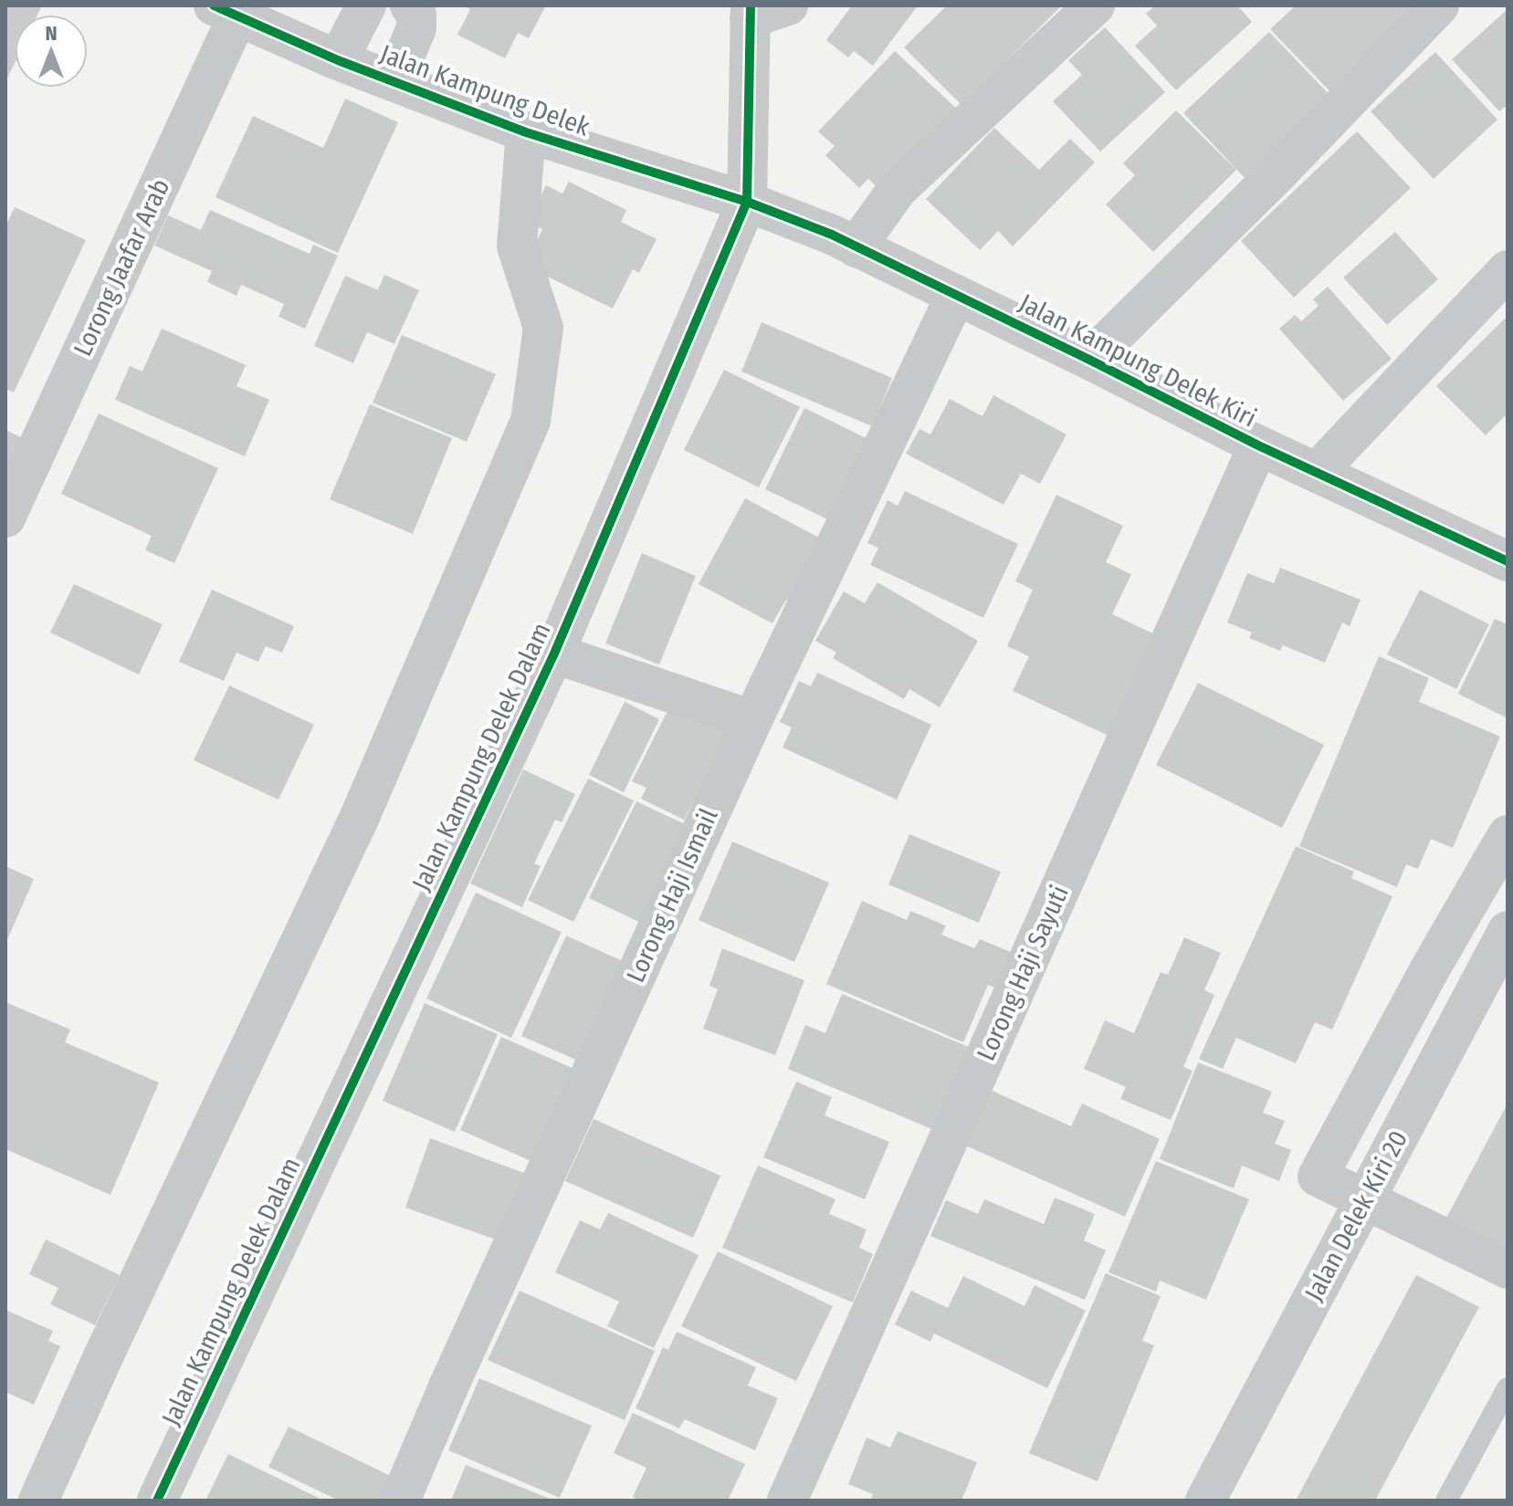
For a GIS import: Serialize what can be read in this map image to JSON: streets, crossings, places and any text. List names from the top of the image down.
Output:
{
  "streets": {
    "street": [
      "Jalan Kampung Delek",
      "Lorong Jaafar Arab",
      "Jalan Kampung Delek Kiri",
      "Jalan Kampung Delek Dalam",
      "Lorong Haji Ismail",
      "Lorong Haji Sayuti",
      "Jalan Delek Kiri 20"
    ]
  },
  "crossings": [
    ["Jalan Kampung Delek", "Lorong Jaafar Arab"],
    ["Jalan Kampung Delek", "Jalan Kampung Delek Kiri"],
    ["Jalan Kampung Delek", "Jalan Kampung Delek Dalam"],
    ["Jalan Kampung Delek Kiri", "Jalan Kampung Delek Dalam"],
    ["Jalan Kampung Delek Kiri", "Lorong Haji Ismail"],
    ["Jalan Kampung Delek Kiri", "Lorong Haji Sayuti"]
  ],
  "north": "top"
}
